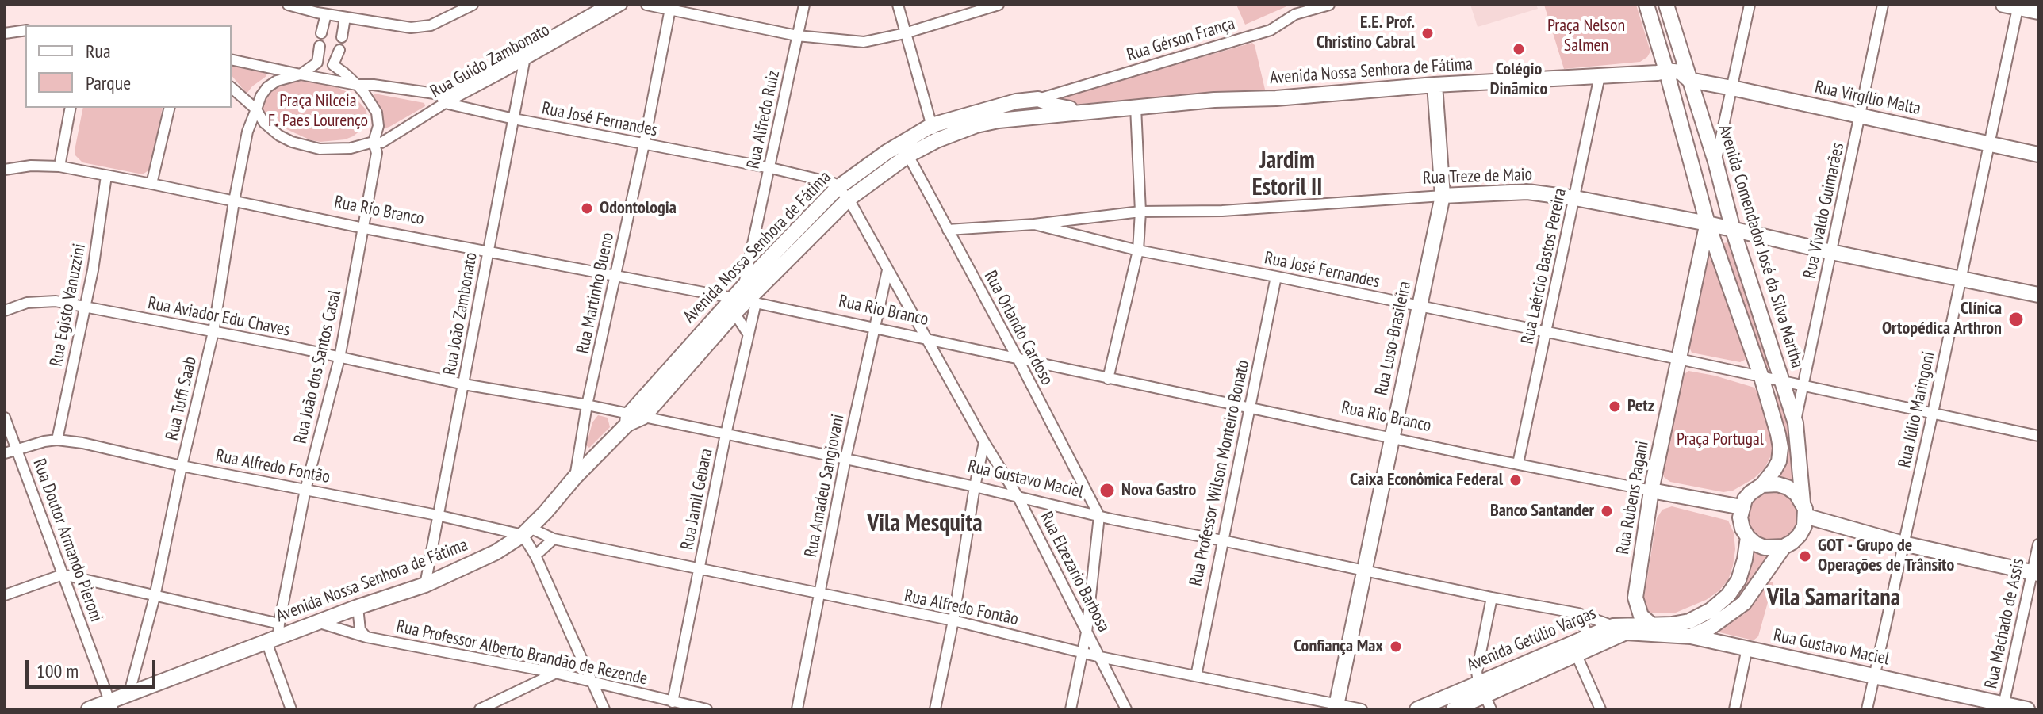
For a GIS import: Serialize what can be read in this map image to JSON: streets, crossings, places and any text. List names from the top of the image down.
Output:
{
  "streets": {
    "street": [
      "Rua Gérson França",
      "Rua Guido Zambonato",
      "Avenida Nossa Senhora de Fátima",
      "Rua Virgílio Malta",
      "Rua José Fernandes",
      "Rua Alfredo Ruiz",
      "Rua Treze de Maio",
      "Rua Rio Branco",
      "Rua Vivaldo Guimarães",
      "Avenida Comendador José da Silva Martha",
      "Rua Laércio Bastos Pereira",
      "Rua Martinho Bueno",
      "Rua Egisto Vanuzzini",
      "Rua João Zambonato",
      "Rua Aviador Edu Chaves",
      "Rua Orlando Cardoso",
      "Rua Luso-Brasileira",
      "Rua João dos Santos Casal",
      "Rua Tuffi Saab",
      "Rua Júlio Maringoni",
      "Rua Alfredo Fontão",
      "Rua Professor Wilson Monteiro Bonato",
      "Rua Gustavo Maciel",
      "Rua Amadeu Sangiovani",
      "Rua Rubens Pagani",
      "Rua Jamil Gebara",
      "Rua Doutor Armando Pieroni",
      "Rua Elzezario Barbosa",
      "Rua Machado de Assis",
      "Avenida Getúlio Vargas",
      "Rua Professor Alberto Brandão de Rezende"
    ]
  },
  "crossings": [
    ["Rua Gérson França", "Avenida Nossa Senhora de Fátima"],
    ["Rua Guido Zambonato", "Rua José Fernandes"],
    ["Rua Guido Zambonato", "Rua João Zambonato"],
    ["Rua Guido Zambonato", "Rua João dos Santos Casal"],
    ["Rua Guido Zambonato", "Rua Tuffi Saab"],
    ["Avenida Nossa Senhora de Fátima", "Rua Virgílio Malta"],
    ["Avenida Nossa Senhora de Fátima", "Rua José Fernandes"],
    ["Avenida Nossa Senhora de Fátima", "Rua Rio Branco"],
    ["Avenida Nossa Senhora de Fátima", "Rua Laércio Bastos Pereira"],
    ["Avenida Nossa Senhora de Fátima", "Rua Martinho Bueno"],
    ["Avenida Nossa Senhora de Fátima", "Rua João Zambonato"],
    ["Avenida Nossa Senhora de Fátima", "Rua Orlando Cardoso"],
    ["Avenida Nossa Senhora de Fátima", "Rua Luso-Brasileira"],
    ["Avenida Nossa Senhora de Fátima", "Rua João dos Santos Casal"],
    ["Avenida Nossa Senhora de Fátima", "Rua Tuffi Saab"],
    ["Avenida Nossa Senhora de Fátima", "Rua Alfredo Fontão"],
    ["Avenida Nossa Senhora de Fátima", "Rua Gustavo Maciel"],
    ["Avenida Nossa Senhora de Fátima", "Rua Jamil Gebara"],
    ["Avenida Nossa Senhora de Fátima", "Rua Doutor Armando Pieroni"],
    ["Avenida Nossa Senhora de Fátima", "Rua Elzezario Barbosa"],
    ["Avenida Nossa Senhora de Fátima", "Rua Professor Alberto Brandão de Rezende"],
    ["Rua Virgílio Malta", "Rua Vivaldo Guimarães"],
    ["Rua Virgílio Malta", "Avenida Comendador José da Silva Martha"],
    ["Rua Virgílio Malta", "Rua Júlio Maringoni"],
    ["Rua José Fernandes", "Rua Alfredo Ruiz"],
    ["Rua José Fernandes", "Rua Treze de Maio"],
    ["Rua José Fernandes", "Rua Laércio Bastos Pereira"],
    ["Rua José Fernandes", "Rua Martinho Bueno"],
    ["Rua José Fernandes", "Rua João Zambonato"],
    ["Rua José Fernandes", "Rua Luso-Brasileira"],
    ["Rua José Fernandes", "Rua João dos Santos Casal"],
    ["Rua José Fernandes", "Rua Tuffi Saab"],
    ["Rua José Fernandes", "Rua Professor Wilson Monteiro Bonato"],
    ["Rua José Fernandes", "Rua Rubens Pagani"],
    ["Rua José Fernandes", "Rua Elzezario Barbosa"],
    ["Rua Treze de Maio", "Rua Vivaldo Guimarães"],
    ["Rua Treze de Maio", "Avenida Comendador José da Silva Martha"],
    ["Rua Treze de Maio", "Rua Laércio Bastos Pereira"],
    ["Rua Treze de Maio", "Rua Orlando Cardoso"],
    ["Rua Treze de Maio", "Rua Luso-Brasileira"],
    ["Rua Treze de Maio", "Rua Júlio Maringoni"],
    ["Rua Treze de Maio", "Rua Rubens Pagani"],
    ["Rua Rio Branco", "Rua Laércio Bastos Pereira"],
    ["Rua Rio Branco", "Rua Martinho Bueno"],
    ["Rua Rio Branco", "Rua Egisto Vanuzzini"],
    ["Rua Rio Branco", "Rua João Zambonato"],
    ["Rua Rio Branco", "Rua Orlando Cardoso"],
    ["Rua Rio Branco", "Rua Luso-Brasileira"],
    ["Rua Rio Branco", "Rua João dos Santos Casal"],
    ["Rua Rio Branco", "Rua Tuffi Saab"],
    ["Rua Rio Branco", "Rua Professor Wilson Monteiro Bonato"],
    ["Rua Rio Branco", "Rua Amadeu Sangiovani"],
    ["Rua Rio Branco", "Rua Rubens Pagani"],
    ["Rua Rio Branco", "Rua Jamil Gebara"],
    ["Rua Rio Branco", "Rua Elzezario Barbosa"],
    ["Rua Vivaldo Guimarães", "Avenida Comendador José da Silva Martha"],
    ["Rua Martinho Bueno", "Rua Gustavo Maciel"],
    ["Rua Egisto Vanuzzini", "Rua Aviador Edu Chaves"],
    ["Rua Egisto Vanuzzini", "Rua Alfredo Fontão"],
    ["Rua João Zambonato", "Rua Aviador Edu Chaves"],
    ["Rua João Zambonato", "Rua Alfredo Fontão"],
    ["Rua João Zambonato", "Rua Gustavo Maciel"],
    ["Rua Aviador Edu Chaves", "Rua João dos Santos Casal"],
    ["Rua Aviador Edu Chaves", "Rua Tuffi Saab"],
    ["Rua Aviador Edu Chaves", "Rua Gustavo Maciel"],
    ["Rua Orlando Cardoso", "Rua Gustavo Maciel"],
    ["Rua Luso-Brasileira", "Rua Alfredo Fontão"],
    ["Rua Luso-Brasileira", "Rua Gustavo Maciel"],
    ["Rua João dos Santos Casal", "Rua Tuffi Saab"],
    ["Rua João dos Santos Casal", "Rua Alfredo Fontão"],
    ["Rua Tuffi Saab", "Rua Alfredo Fontão"],
    ["Rua Júlio Maringoni", "Rua Gustavo Maciel"],
    ["Rua Alfredo Fontão", "Rua Professor Wilson Monteiro Bonato"],
    ["Rua Alfredo Fontão", "Rua Amadeu Sangiovani"],
    ["Rua Alfredo Fontão", "Rua Jamil Gebara"],
    ["Rua Alfredo Fontão", "Rua Doutor Armando Pieroni"],
    ["Rua Alfredo Fontão", "Rua Elzezario Barbosa"],
    ["Rua Professor Wilson Monteiro Bonato", "Rua Gustavo Maciel"],
    ["Rua Gustavo Maciel", "Rua Amadeu Sangiovani"],
    ["Rua Gustavo Maciel", "Rua Jamil Gebara"],
    ["Rua Gustavo Maciel", "Rua Elzezario Barbosa"],
    ["Rua Gustavo Maciel", "Rua Machado de Assis"],
    ["Rua Gustavo Maciel", "Avenida Getúlio Vargas"],
    ["Rua Amadeu Sangiovani", "Rua Elzezario Barbosa"],
    ["Rua Jamil Gebara", "Rua Professor Alberto Brandão de Rezende"]
  ],
  "districts": ["Jardim Estoril II", "Vila Mesquita", "Vila Samaritana"],
  "parks": ["Praça Nelson Salmen", "Praça Nilceia F. Paes Lourenço", "Praça Portugal"],
  "places": [
    "E.E. Prof. Christino Cabral",
    "Colégio Dinãmico",
    "Odontologia",
    "Clínica Ortopédica Arthron",
    "Petz",
    "Caixa Econômica Federal",
    "Nova Gastro",
    "Banco Santander",
    "GOT - Grupo de Operações de Trânsito",
    "Confiança Max"
  ],
  "legend": ["Rua", "Parque"],
  "scale_bar": "100 m"
}
